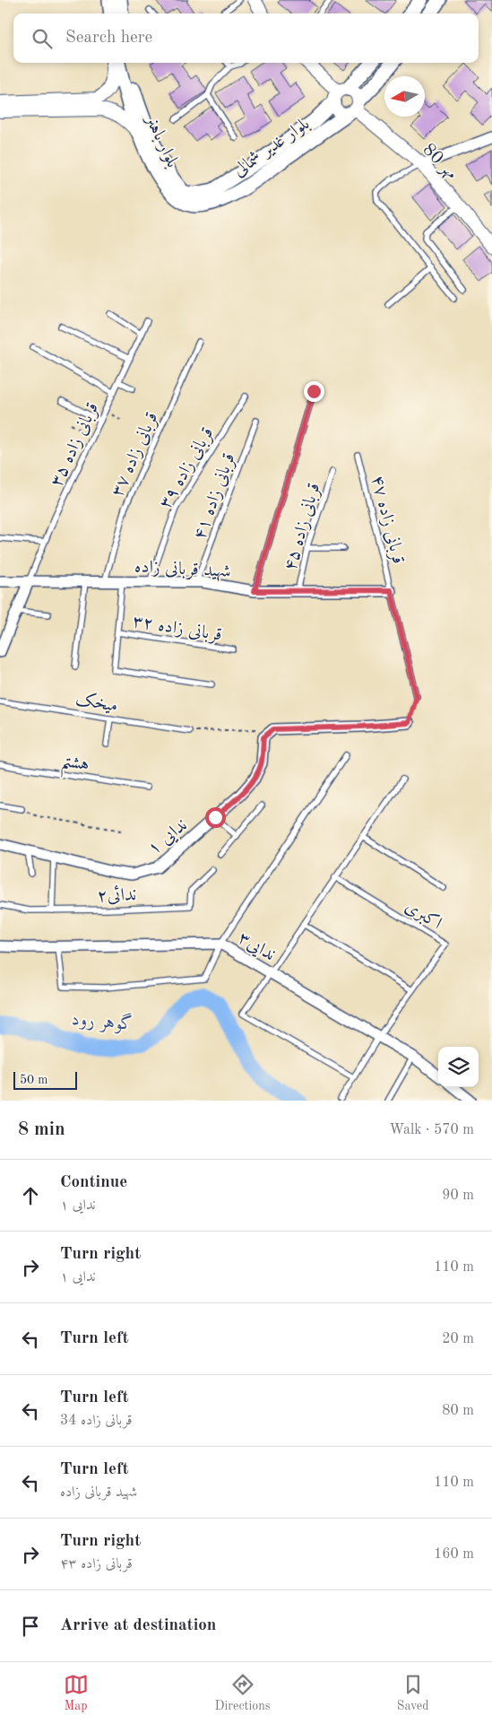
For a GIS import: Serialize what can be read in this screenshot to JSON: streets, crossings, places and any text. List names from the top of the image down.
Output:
{
  "streets": {
    "main road": ["بلوار باهنر", "بلوار غدیر شمالی"],
    "street": [
      "مهر 80",
      "شهید قربانی زاده",
      "ندایی ۱",
      "ندایی۳"
    ],
    "lane": [
      "قربانی زاده ۳۵",
      "قربانی زاده ۳۷",
      "قربانی زاده ۳۹",
      "قربانی زاده ۴۱",
      "قربانی زاده ۴۷",
      "قربانی زاده ۴۵",
      "قربانی زاده ۳۲",
      "میخک",
      "هشتم",
      "ندائی۲",
      "اکبری"
    ]
  },
  "crossings": [
    ["بلوار باهنر", "بلوار غدیر شمالی"],
    ["بلوار غدیر شمالی", "مهر 80"],
    ["قربانی زاده ۳۵", "شهید قربانی زاده"],
    ["قربانی زاده ۳۷", "شهید قربانی زاده"],
    ["قربانی زاده ۳۹", "شهید قربانی زاده"],
    ["قربانی زاده ۴۱", "شهید قربانی زاده"],
    ["قربانی زاده ۴۷", "شهید قربانی زاده"],
    ["قربانی زاده ۴۵", "شهید قربانی زاده"],
    ["شهید قربانی زاده", "قربانی زاده ۳۲"],
    ["اکبری", "ندایی۳"]
  ],
  "water": ["گوهر رود"],
  "scale_bar": "50 m",
  "north": "left",
  "page": {
    "search": "Search here",
    "scale": "50 m",
    "heading": ["8 min", "Walk · 570 m"],
    "list": [
      ["Continue", "ندایی ۱", "90 m"],
      ["Turn right", "ندایی ۱", "110 m"],
      ["Turn left", "20 m"],
      ["Turn left", "قربانی زاده 34", "80 m"],
      ["Turn left", "شهید قربانی زاده", "110 m"],
      ["Turn right", "قربانی زاده ۴۳", "160 m"],
      "Arrive at destination"
    ],
    "nav": ["Map", "Directions", "Saved"]
  }
}
